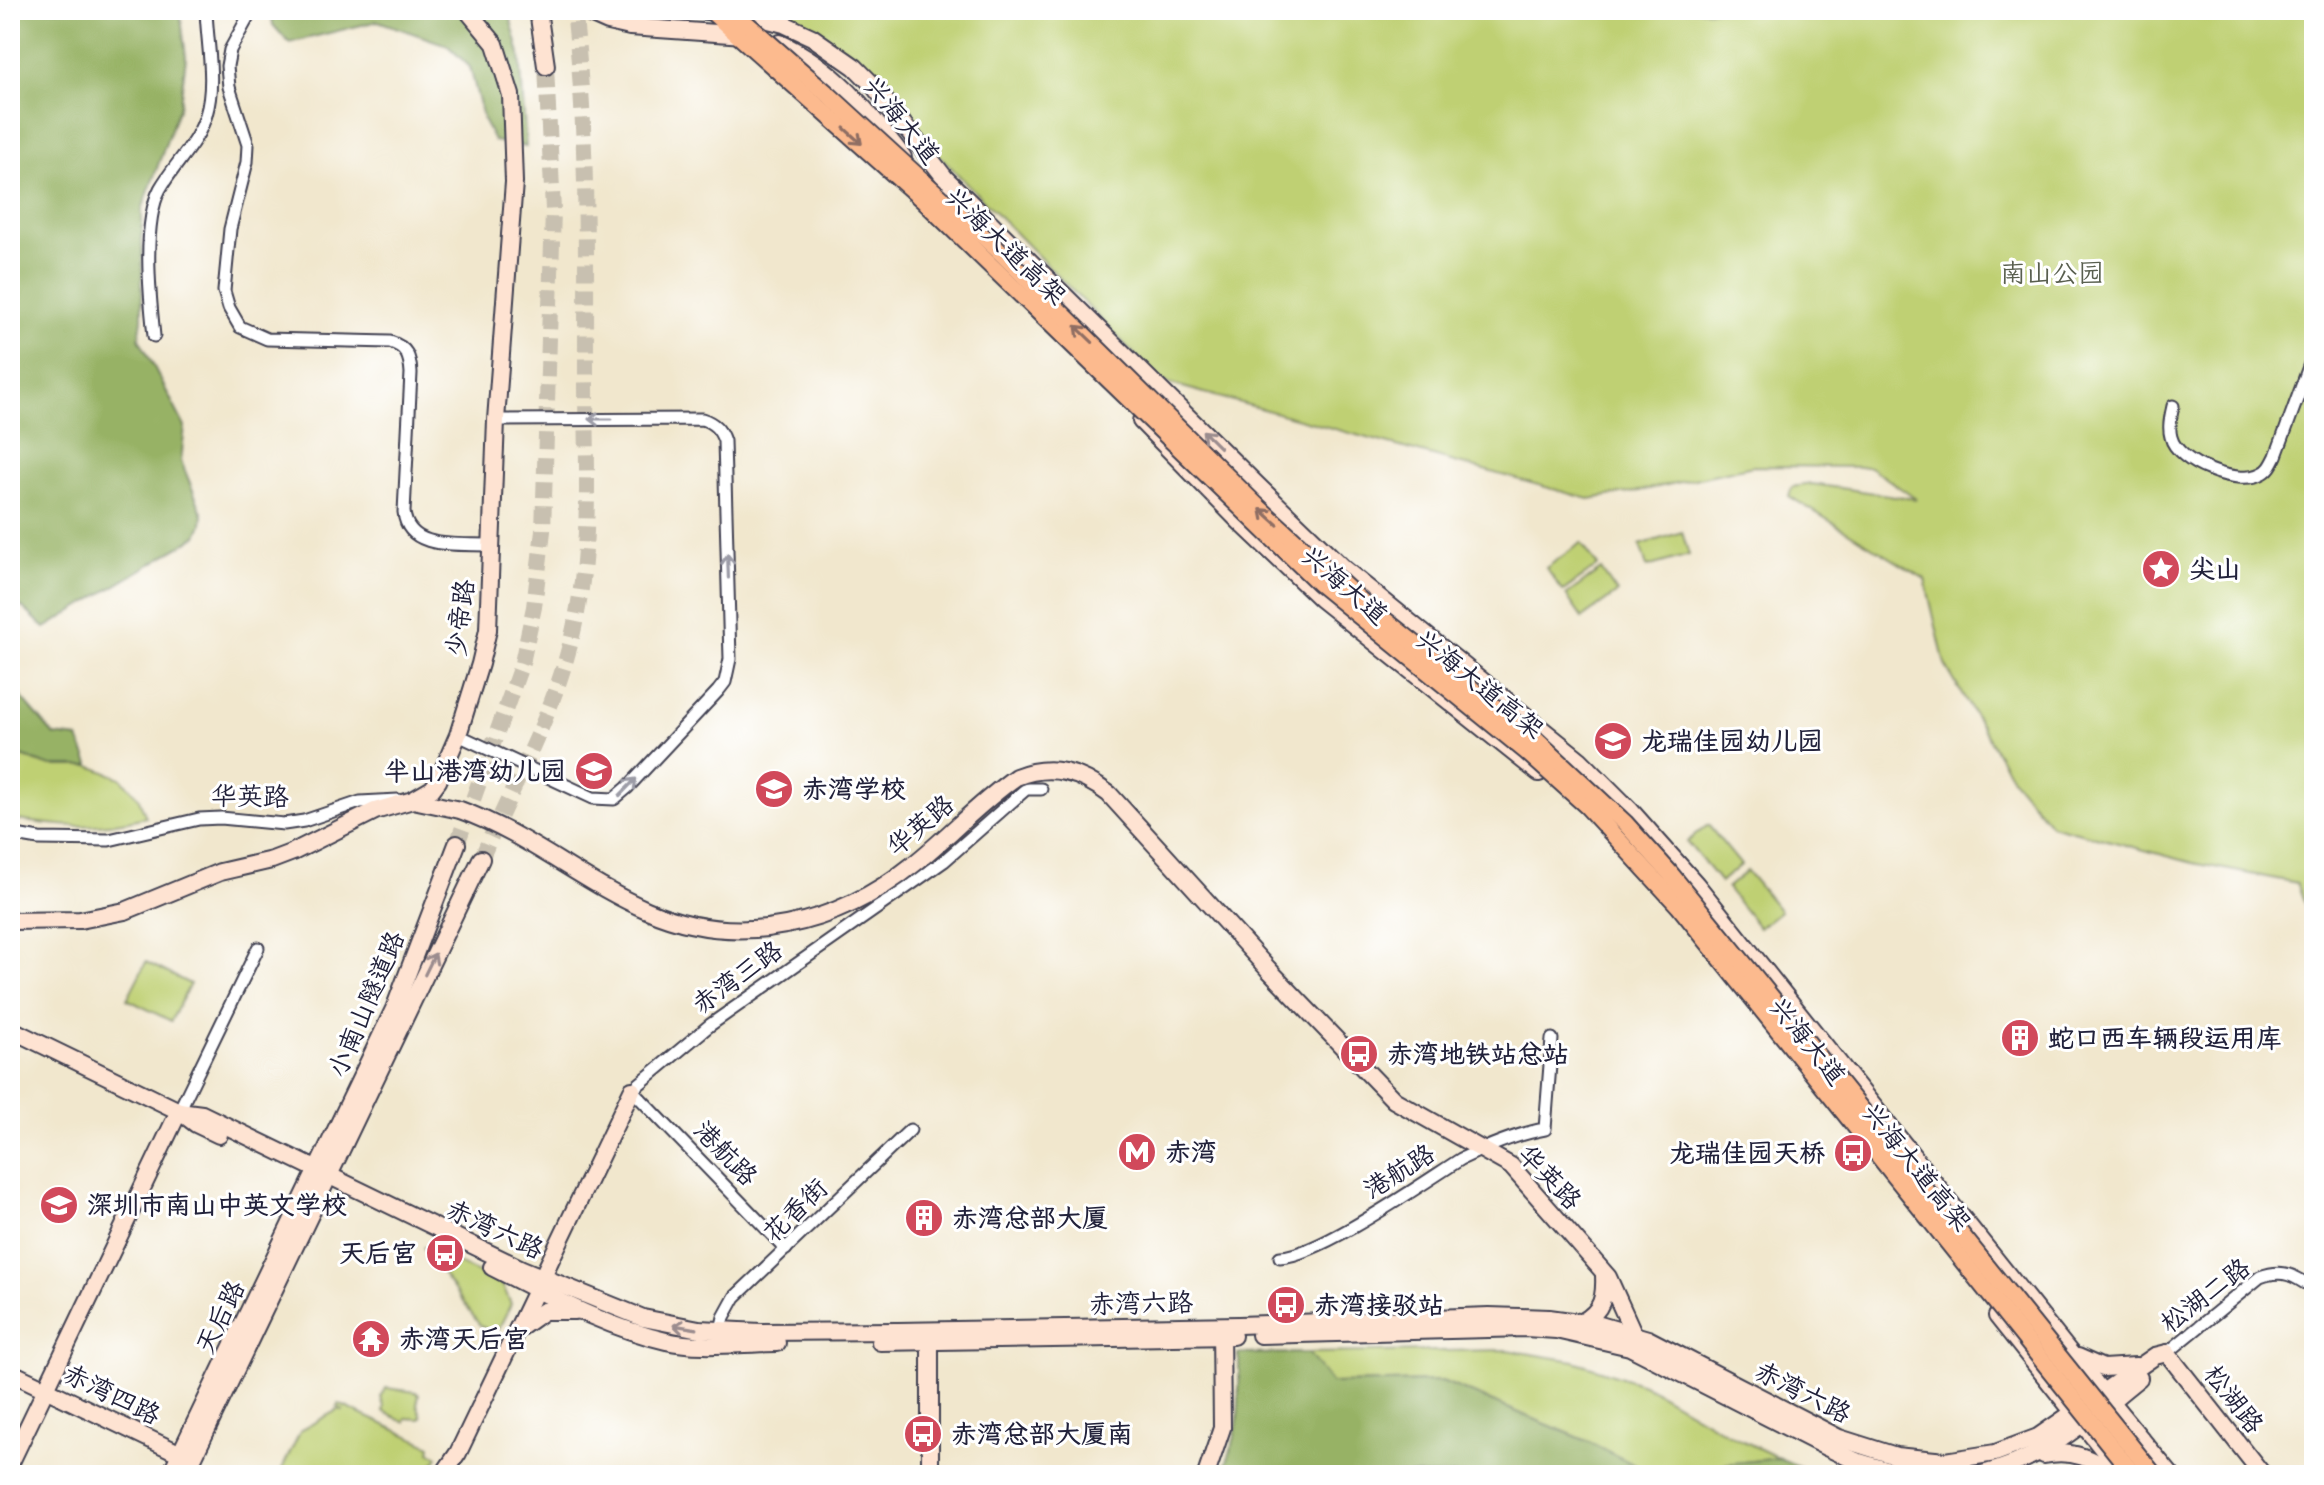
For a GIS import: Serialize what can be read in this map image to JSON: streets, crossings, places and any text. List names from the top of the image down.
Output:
{
  "streets": {
    "main road": ["兴海大道高架"],
    "street": [
      "兴海大道",
      "少帝路",
      "华英路",
      "赤湾三路",
      "小南山隧道路",
      "港航路",
      "花香街",
      "赤湾六路",
      "松湖二路",
      "天后路",
      "赤湾四路",
      "松湖路"
    ]
  },
  "crossings": [
    ["兴海大道", "赤湾六路"],
    ["少帝路", "华英路"],
    ["华英路", "港航路"],
    ["华英路", "赤湾六路"],
    ["赤湾三路", "港航路"],
    ["赤湾三路", "赤湾六路"],
    ["小南山隧道路", "赤湾六路"],
    ["小南山隧道路", "天后路"],
    ["港航路", "花香街"],
    ["花香街", "赤湾六路"],
    ["赤湾六路", "天后路"],
    ["松湖二路", "松湖路"],
    ["天后路", "赤湾四路"]
  ],
  "parks": ["南山公园"],
  "places": {
    "place": ["尖山"],
    "school or university": [
      "龙瑞佳园幼儿园",
      "半山港湾幼儿园",
      "赤湾学校",
      "深圳市南山中英文学校"
    ],
    "building": ["蛇口西车辆段运用库", "赤湾总部大厦"],
    "bus stop": [
      "赤湾地铁站总站",
      "龙瑞佳园天桥",
      "天后宫",
      "赤湾接驳站",
      "赤湾总部大厦南"
    ],
    "metro station": ["赤湾"],
    "temple": ["赤湾天后宫"]
  }
}
